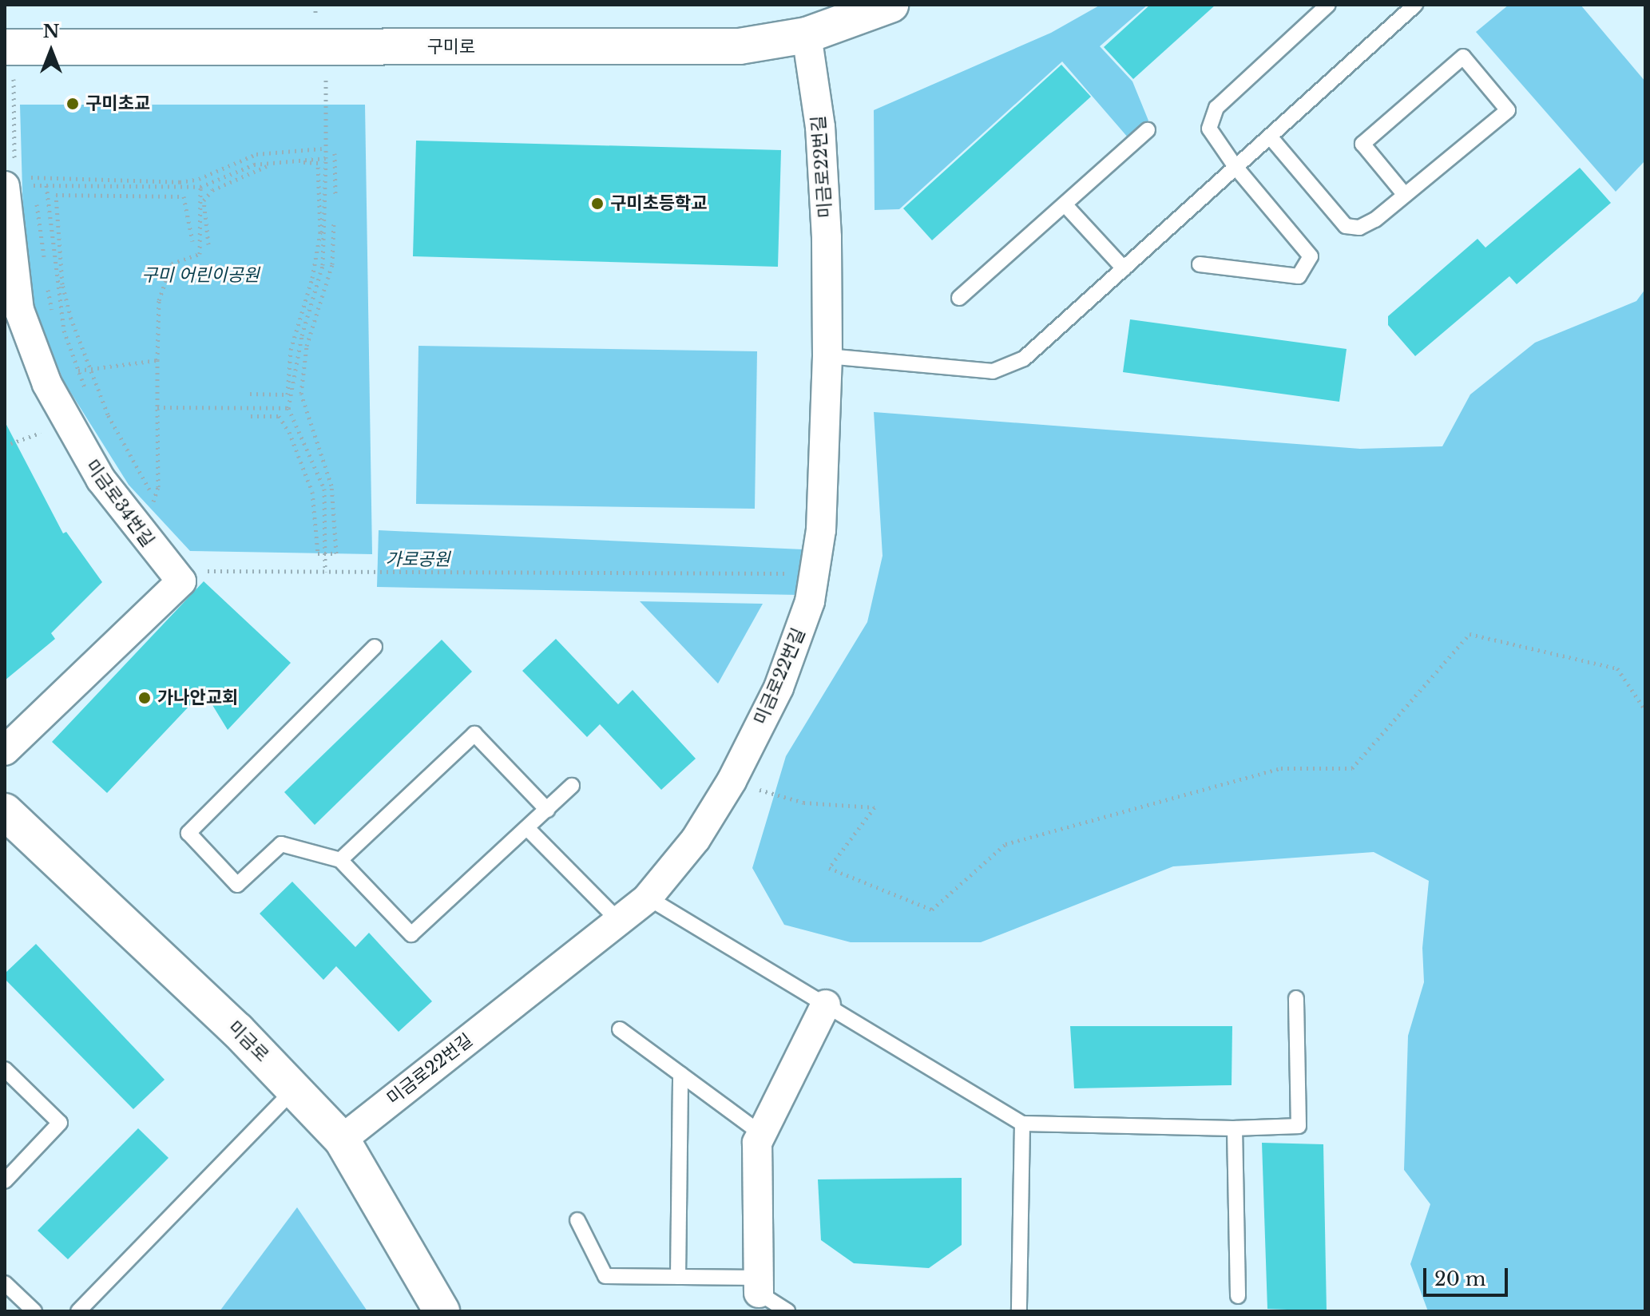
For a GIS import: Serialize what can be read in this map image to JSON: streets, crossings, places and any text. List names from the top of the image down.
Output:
{
  "streets": {
    "street": [
      "구미로",
      "미금로22번길",
      "미금로34번길",
      "미금로"
    ]
  },
  "crossings": [
    ["구미로", "미금로22번길"],
    ["미금로22번길", "미금로"]
  ],
  "parks": ["구미 어린이공원", "가로공원"],
  "places": ["구미초교", "구미초등학교", "가나안교회"],
  "scale_bar": "20 m",
  "north": "top"
}
